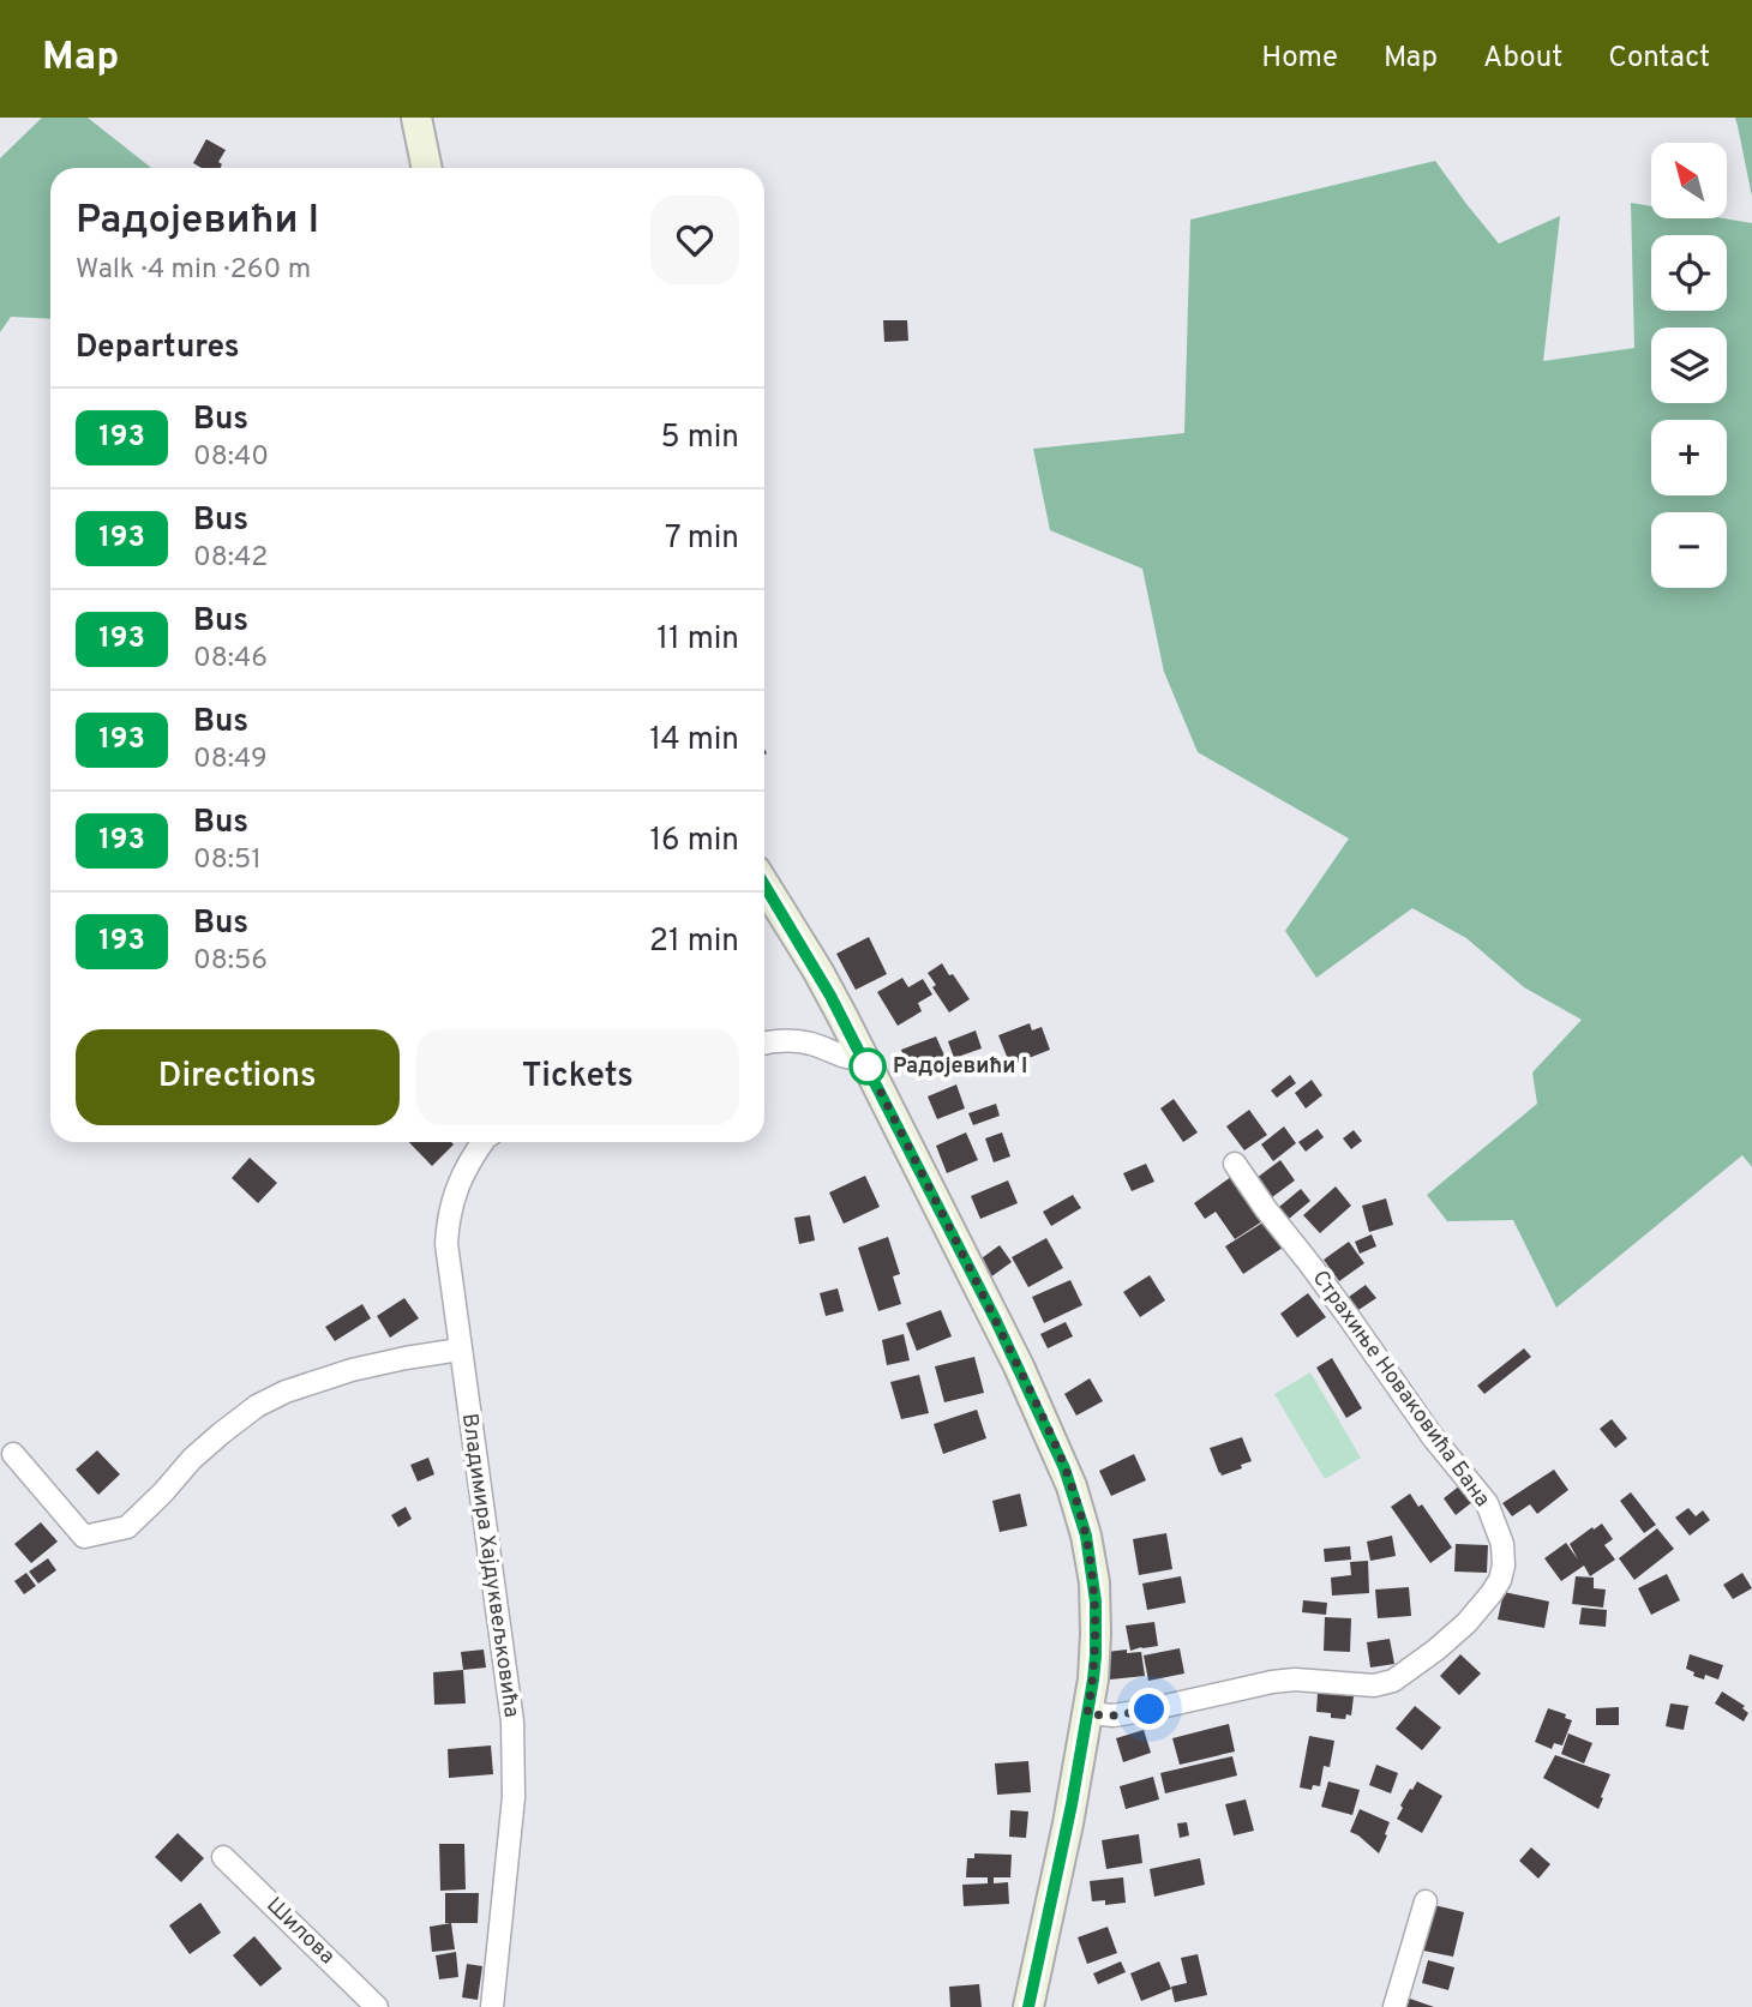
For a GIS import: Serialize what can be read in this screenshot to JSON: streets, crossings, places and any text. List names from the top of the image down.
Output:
{
  "streets": {
    "street": ["Страхиње Новаковића Бана", "Владимира Хајдуквељковића", "Шилова"]
  },
  "places": ["Радојевићи I"],
  "lines": ["bus line 193"],
  "north": "top left",
  "page": {
    "header": "Map",
    "nav": [
      "Home",
      "Map",
      "About",
      "Contact"
    ],
    "map_buttons": ["+", "−"],
    "heading": [
      ["Радојевићи I", "Walk · 4 min · 260 m"],
      "Departures"
    ],
    "list": [
      {
        "mark": "193",
        "name": "Bus",
        "note": "08:40",
        "value": "5 min"
      },
      {
        "mark": "193",
        "name": "Bus",
        "note": "08:42",
        "value": "7 min"
      },
      {
        "mark": "193",
        "name": "Bus",
        "note": "08:46",
        "value": "11 min"
      },
      {
        "mark": "193",
        "name": "Bus",
        "note": "08:49",
        "value": "14 min"
      },
      {
        "mark": "193",
        "name": "Bus",
        "note": "08:51",
        "value": "16 min"
      },
      {
        "mark": "193",
        "name": "Bus",
        "note": "08:56",
        "value": "21 min"
      }
    ],
    "buttons": ["Directions", "Tickets"]
  }
}
